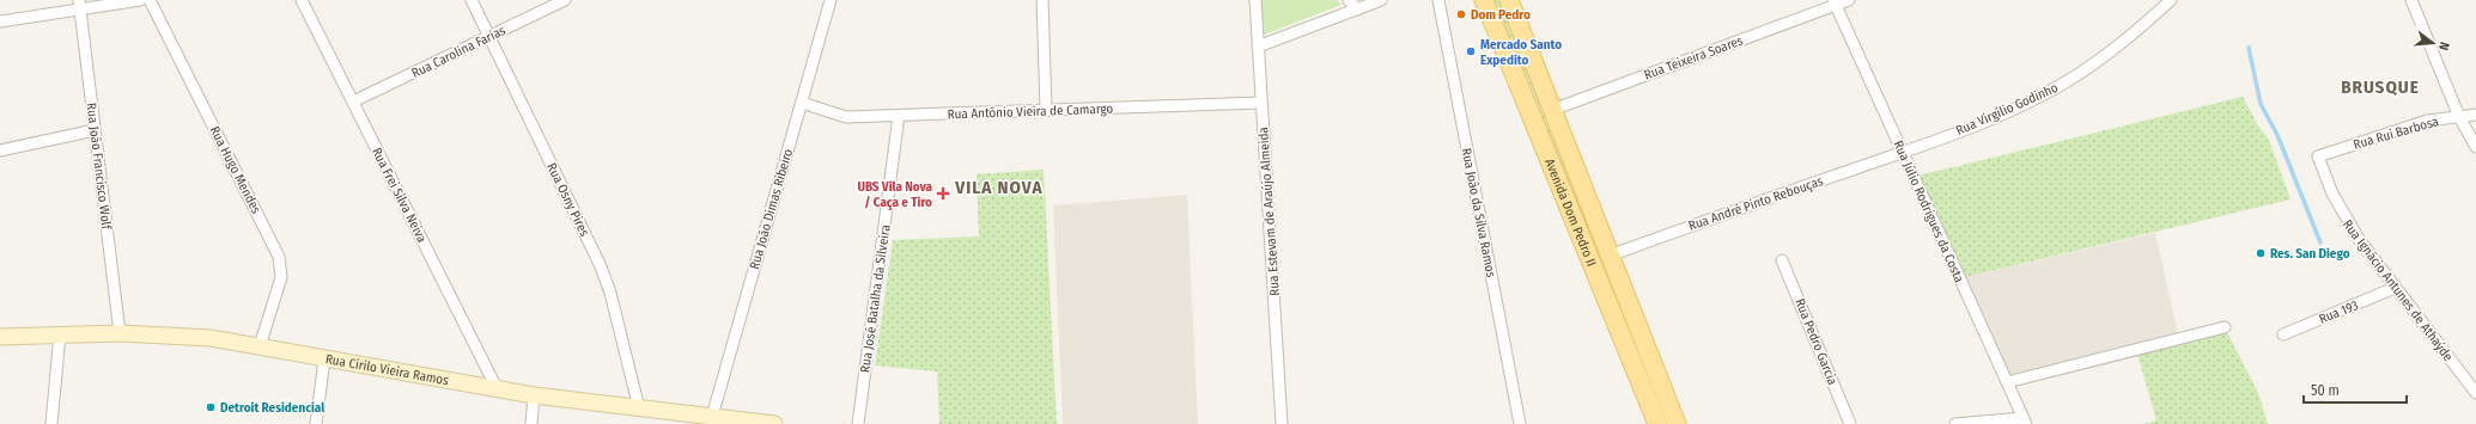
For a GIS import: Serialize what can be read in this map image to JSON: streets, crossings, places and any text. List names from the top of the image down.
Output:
{
  "streets": {
    "main road": ["Avenida Dom Pedro II", "Rua Cirilo Vieira Ramos"],
    "street": [
      "Rua Carolina Farias",
      "Rua Teixeira Soares",
      "Rua Virgílio Godinho",
      "Rua Antônio Vieira de Camargo",
      "Rua Rui Barbosa",
      "Rua João Francisco Wolf",
      "Rua Hugo Mendes",
      "Rua Frei Silva Neiva",
      "Rua Osny Pires",
      "Rua André Pinto Rebouças",
      "Rua João Dimas Ribeiro",
      "Rua Estevam de Araújo Almeida",
      "Rua Júlio Rodrigues da Costa",
      "Rua João da Silva Ramos",
      "Rua Ignácio Antunes de Athaýde",
      "Rua José Batalha da Silveira",
      "Rua 193",
      "Rua Pedro Garcia"
    ]
  },
  "crossings": [
    ["Rua Carolina Farias", "Rua Frei Silva Neiva"],
    ["Rua Carolina Farias", "Rua Osny Pires"],
    ["Rua Teixeira Soares", "Avenida Dom Pedro II"],
    ["Rua Teixeira Soares", "Rua Júlio Rodrigues da Costa"],
    ["Rua Virgílio Godinho", "Rua André Pinto Rebouças"],
    ["Rua Virgílio Godinho", "Rua Júlio Rodrigues da Costa"],
    ["Rua Antônio Vieira de Camargo", "Rua João Dimas Ribeiro"],
    ["Rua Antônio Vieira de Camargo", "Rua Estevam de Araújo Almeida"],
    ["Rua Antônio Vieira de Camargo", "Rua José Batalha da Silveira"],
    ["Rua Rui Barbosa", "Rua Ignácio Antunes de Athaýde"],
    ["Rua João Francisco Wolf", "Rua Cirilo Vieira Ramos"],
    ["Rua Hugo Mendes", "Rua Cirilo Vieira Ramos"],
    ["Rua Frei Silva Neiva", "Rua Cirilo Vieira Ramos"],
    ["Rua Osny Pires", "Rua Cirilo Vieira Ramos"],
    ["Rua André Pinto Rebouças", "Avenida Dom Pedro II"],
    ["Rua André Pinto Rebouças", "Rua Júlio Rodrigues da Costa"],
    ["Rua João Dimas Ribeiro", "Rua Cirilo Vieira Ramos"],
    ["Rua Ignácio Antunes de Athaýde", "Rua 193"]
  ],
  "districts": ["BRUSQUE", "VILA NOVA"],
  "places": {
    "other": [
      "Dom Pedro",
      "Mercado Santo Expedito",
      "Res. San Diego",
      "Detroit Residencial"
    ],
    "health": ["UBS Vila Nova / Caça e Tiro"]
  },
  "scale_bar": "50 m",
  "north": "right"
}
